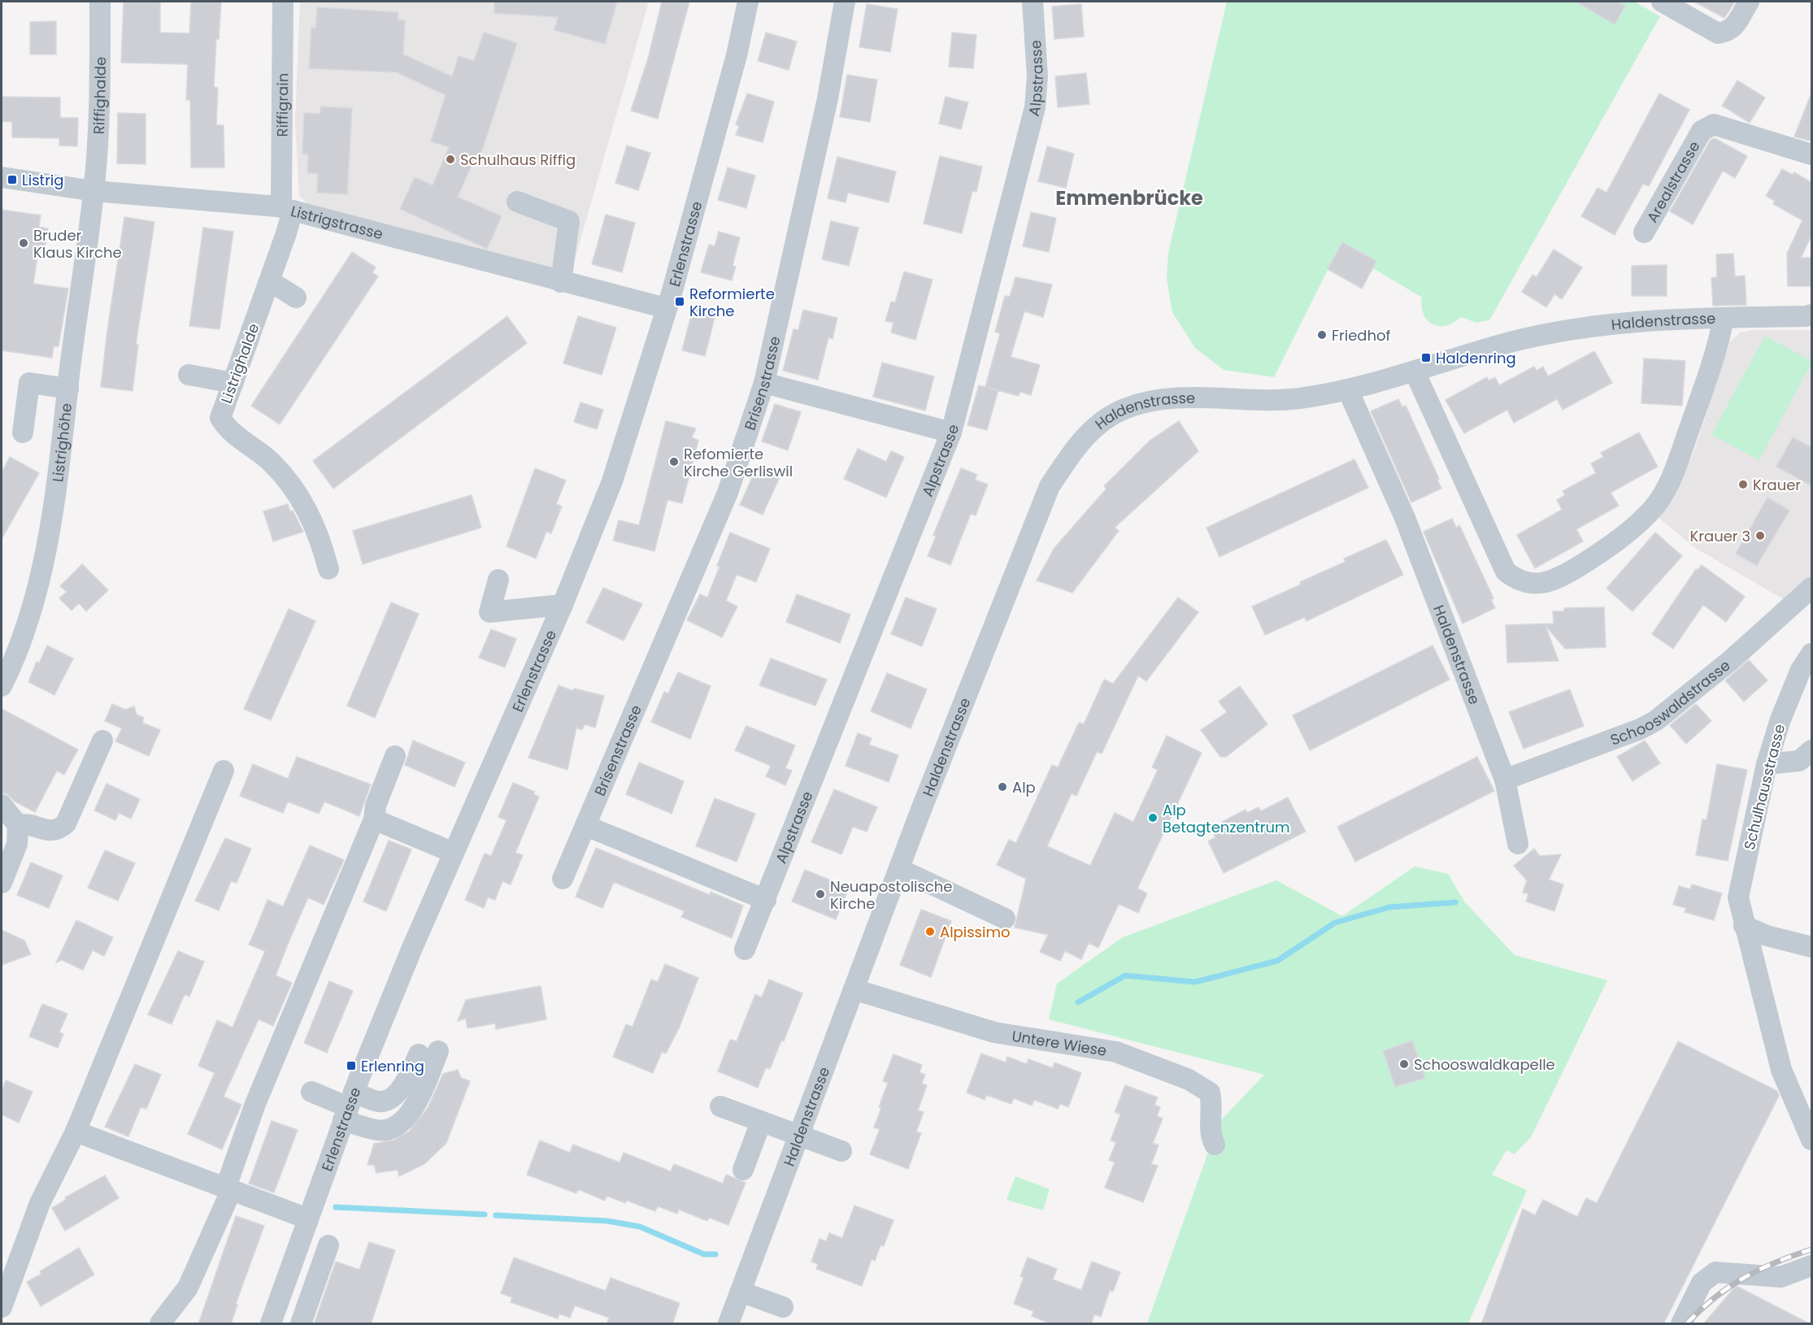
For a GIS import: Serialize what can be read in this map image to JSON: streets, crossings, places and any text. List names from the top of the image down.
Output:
{
  "streets": {
    "street": [
      "Alpstrasse",
      "Riffighalde",
      "Riffigrain",
      "Arealstrasse",
      "Listrigstrasse",
      "Erlenstrasse",
      "Haldenstrasse",
      "Listrighalde",
      "Brisenstrasse",
      "Listrighöhe",
      "Schooswaldstrasse",
      "Schulhausstrasse",
      "Untere Wiese"
    ]
  },
  "crossings": [
    ["Riffighalde", "Listrigstrasse"],
    ["Riffighalde", "Listrighöhe"],
    ["Riffigrain", "Listrigstrasse"],
    ["Riffigrain", "Listrighalde"],
    ["Listrigstrasse", "Erlenstrasse"],
    ["Listrigstrasse", "Listrighalde"],
    ["Listrigstrasse", "Listrighöhe"],
    ["Haldenstrasse", "Schooswaldstrasse"],
    ["Haldenstrasse", "Untere Wiese"]
  ],
  "districts": ["Emmenbrücke"],
  "places": {
    "other": [
      "Schulhaus Riffig",
      "Bruder Klaus Kirche",
      "Friedhof",
      "Refomierte Kirche Gerliswil",
      "Krauer",
      "Krauer 3",
      "Alp",
      "Alp Betagtenzentrum",
      "Neuapostolische Kirche",
      "Alpissimo",
      "Schooswaldkapelle"
    ],
    "transit": [
      "Listrig",
      "Reformierte Kirche",
      "Haldenring",
      "Erlenring"
    ]
  }
}
